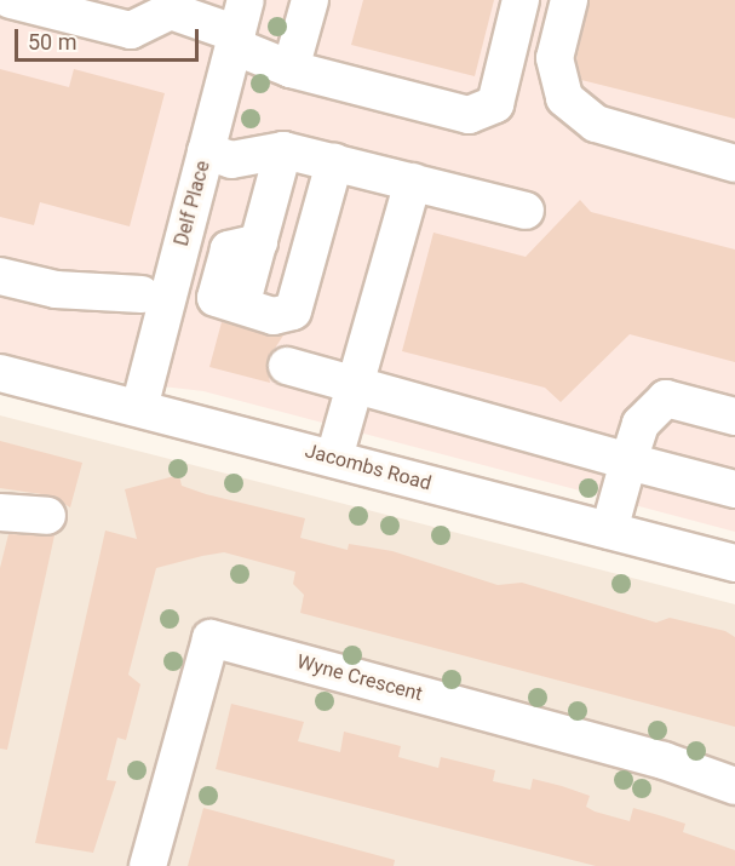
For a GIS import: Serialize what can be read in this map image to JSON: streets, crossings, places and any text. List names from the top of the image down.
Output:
{
  "streets": {
    "street": ["Delf Place", "Jacombs Road", "Wyne Crescent"]
  },
  "crossings": [
    ["Delf Place", "Jacombs Road"]
  ],
  "scale_bar": "50 m"
}
